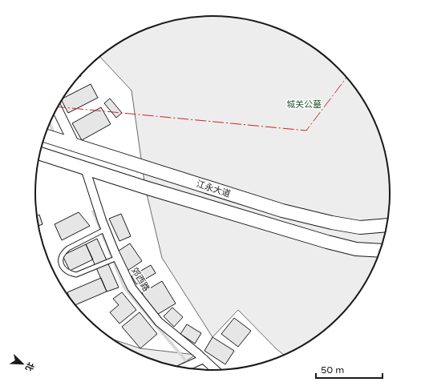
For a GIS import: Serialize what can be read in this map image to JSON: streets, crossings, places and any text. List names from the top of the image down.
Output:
{
  "streets": {
    "main road": ["江永大道"],
    "street": ["郊西路"]
  },
  "crossings": [
    ["江永大道", "郊西路"]
  ],
  "parks": ["城关公墓"],
  "scale_bar": "50 m",
  "north": "bottom right"
}
